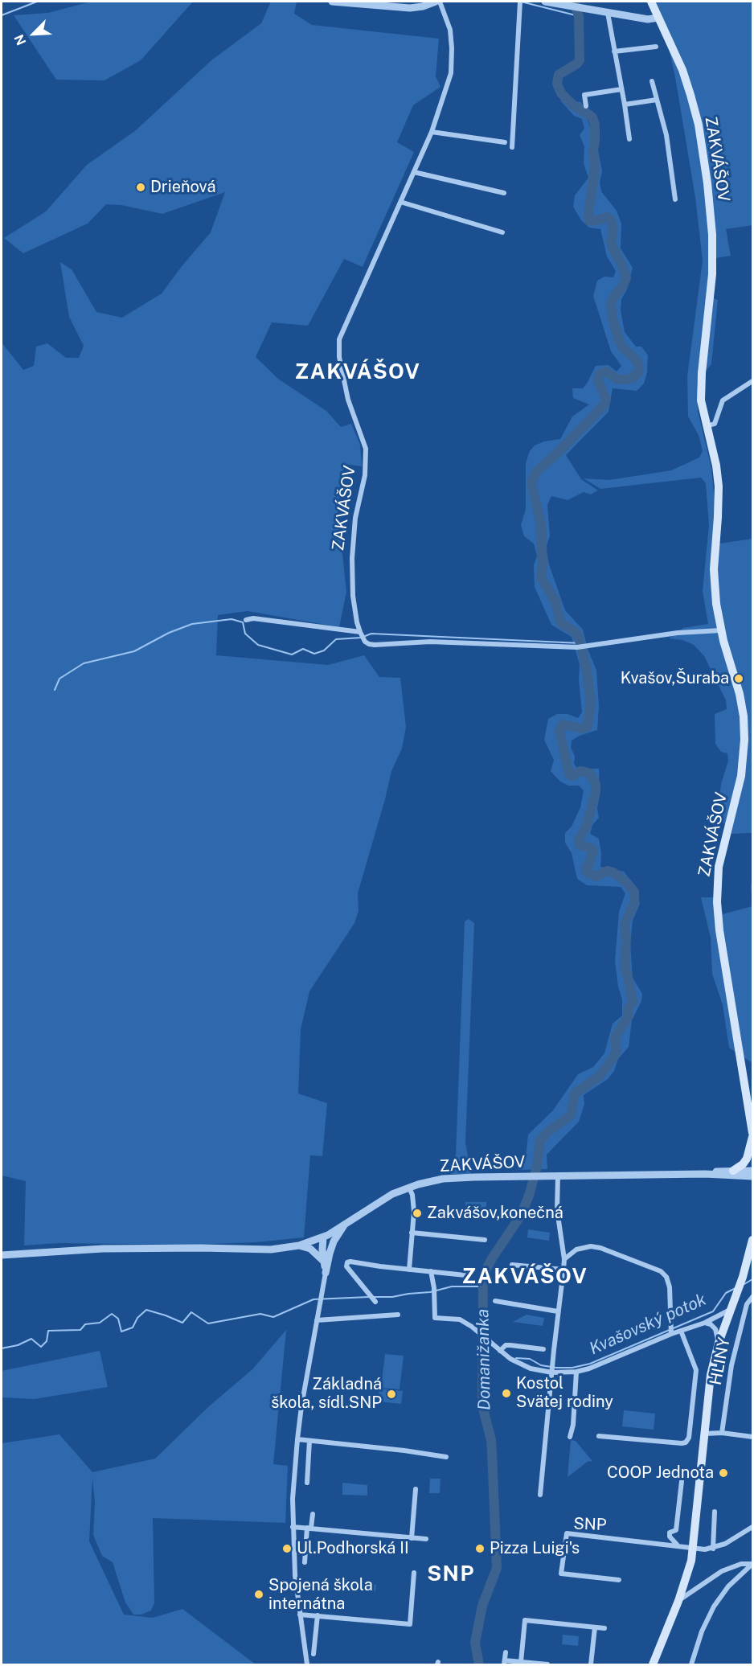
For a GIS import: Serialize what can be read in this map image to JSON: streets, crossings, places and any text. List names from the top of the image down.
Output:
{
  "streets": {
    "main road": ["ZAKVÁŠOV"],
    "street": ["HLINY", "SNP"]
  },
  "districts": ["ZAKVÁŠOV", "ZAKVÁŠOV", "SNP"],
  "water": ["Kvašovský potok", "Domanižanka"],
  "places": [
    "Drieňová",
    "Kvašov,Šuraba",
    "Zakvášov,konečná",
    "Kostol Svätej rodiny",
    "Základná škola, sídl.SNP",
    "COOP Jednota",
    "Ul.Podhorská II",
    "Pizza Luigi's",
    "Spojená škola internátna"
  ],
  "north": "bottom left"
}
